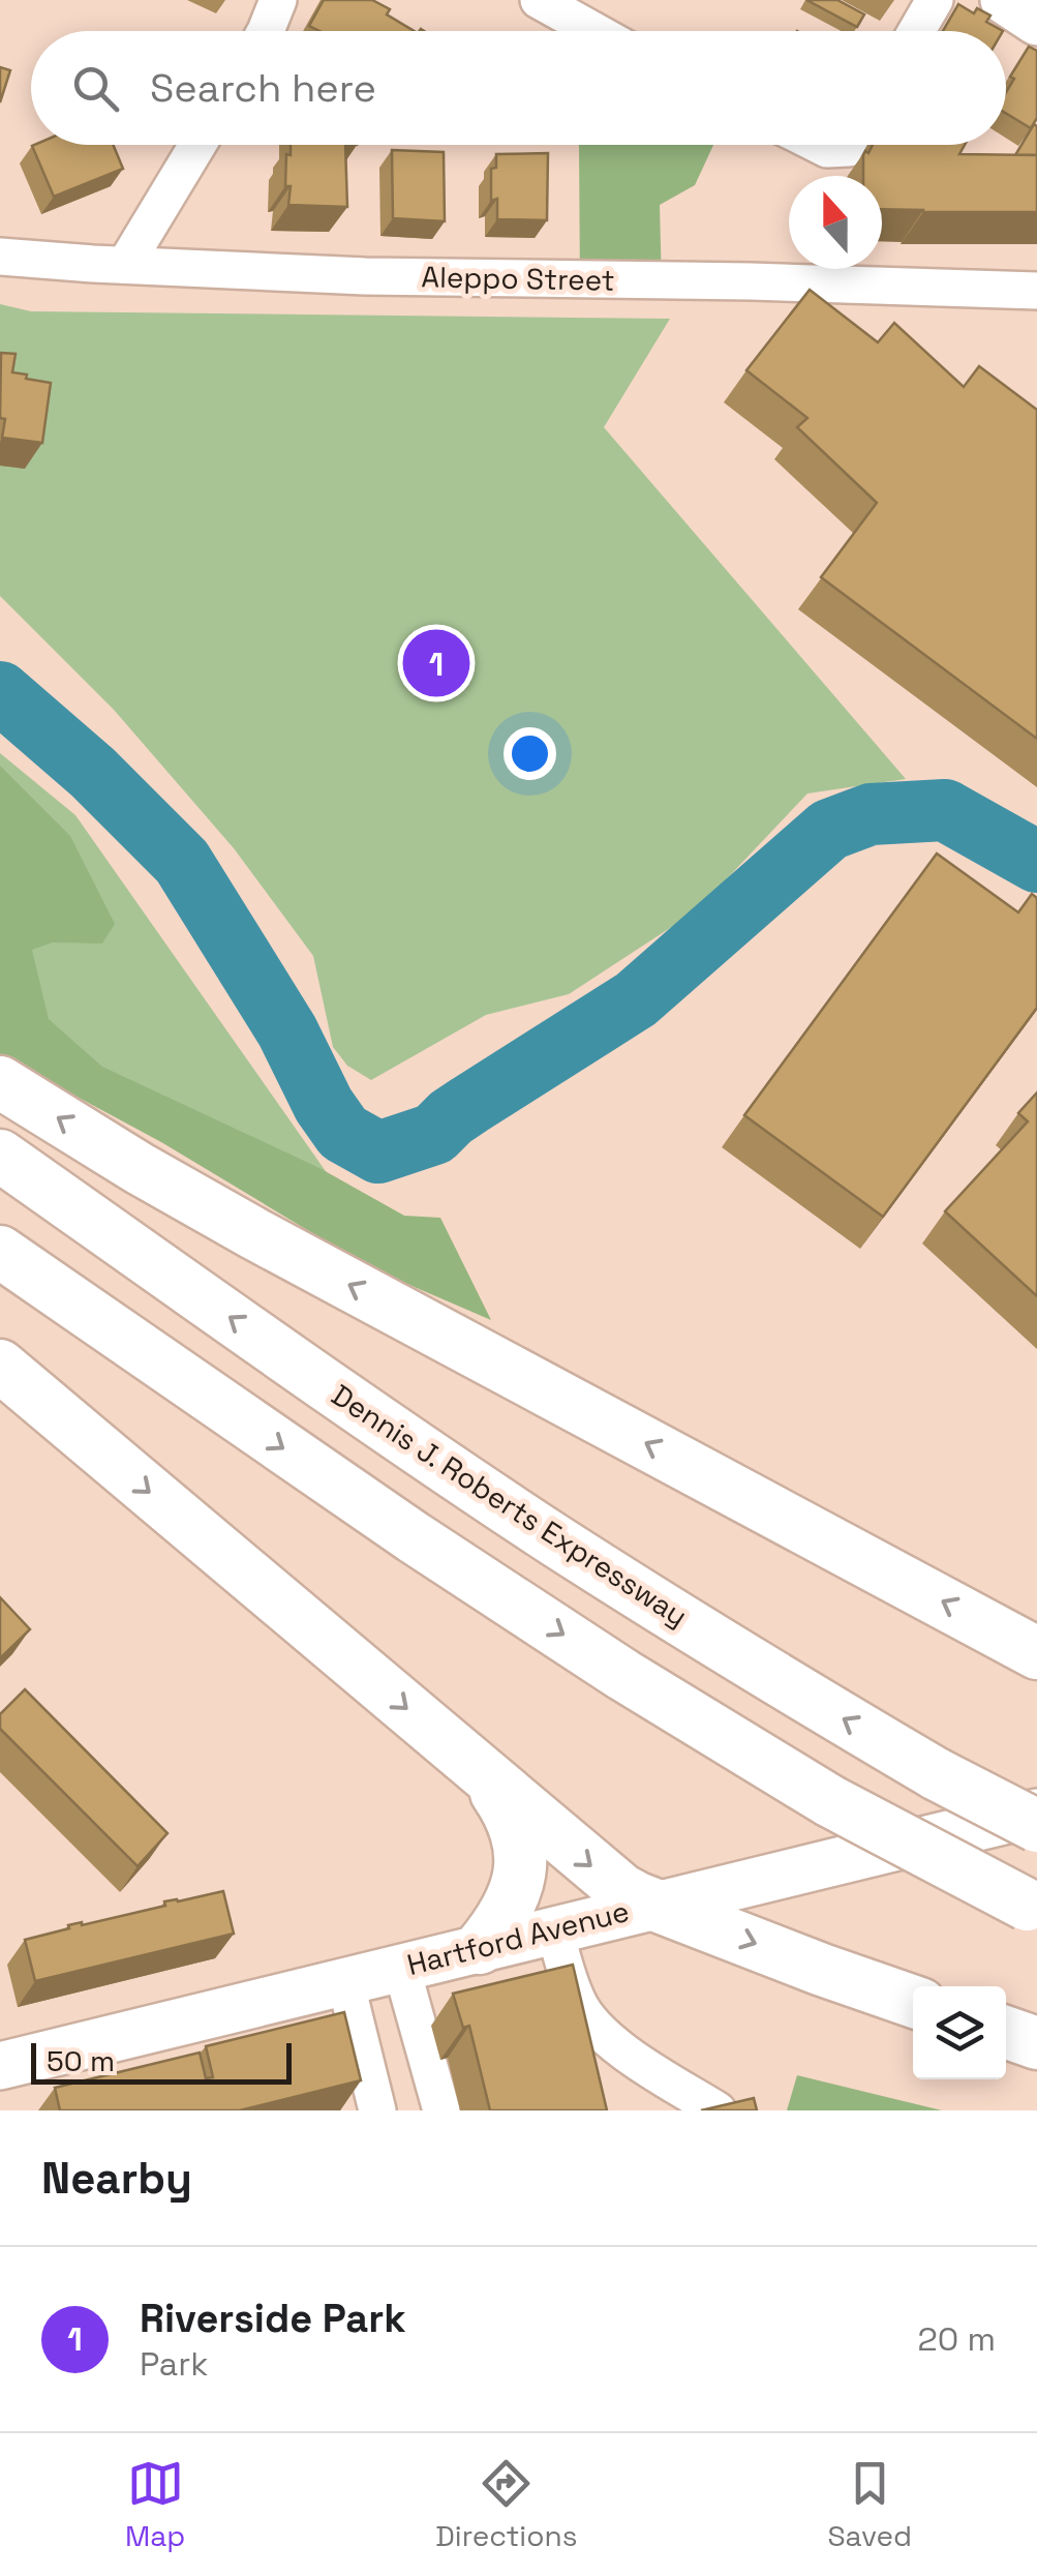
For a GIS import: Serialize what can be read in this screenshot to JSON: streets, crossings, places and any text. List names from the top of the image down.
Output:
{
  "streets": {
    "highway": ["Dennis J. Roberts Expressway"],
    "main road": ["Hartford Avenue"],
    "street": ["Aleppo Street"]
  },
  "scale_bar": "50 m",
  "north": "top",
  "page": {
    "search": "Search here",
    "pins": "1",
    "scale": "50 m",
    "heading": "Nearby",
    "list": [
      {
        "mark": "1",
        "name": "Riverside Park",
        "note": "Park",
        "value": "20 m"
      }
    ],
    "nav": ["Map", "Directions", "Saved"]
  }
}
